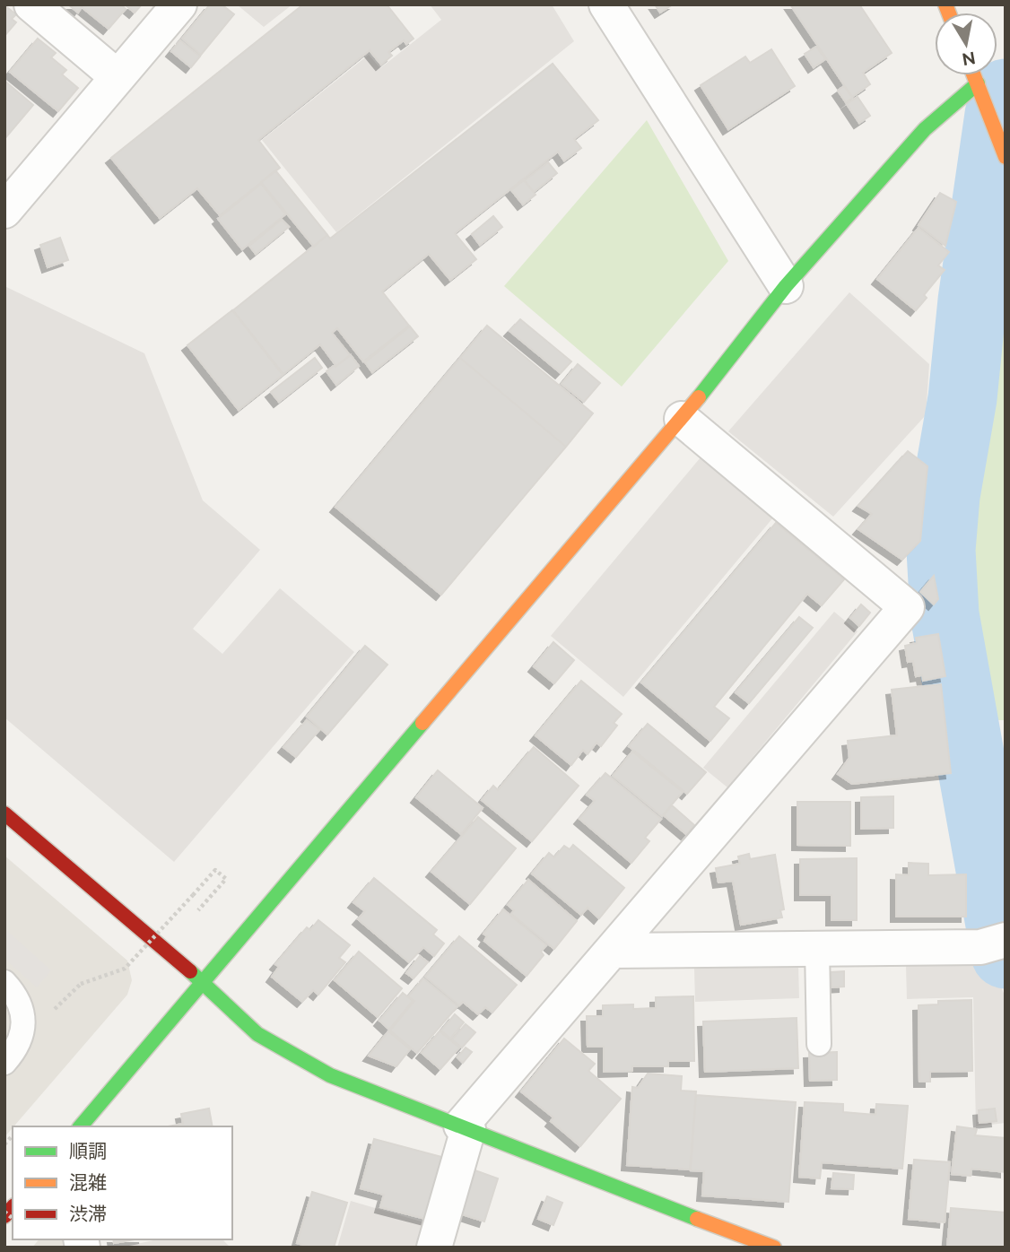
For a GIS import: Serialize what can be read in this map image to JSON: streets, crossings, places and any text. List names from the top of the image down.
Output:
{
  "legend": ["順調", "混雑", "渋滞"],
  "north": "bottom"
}
